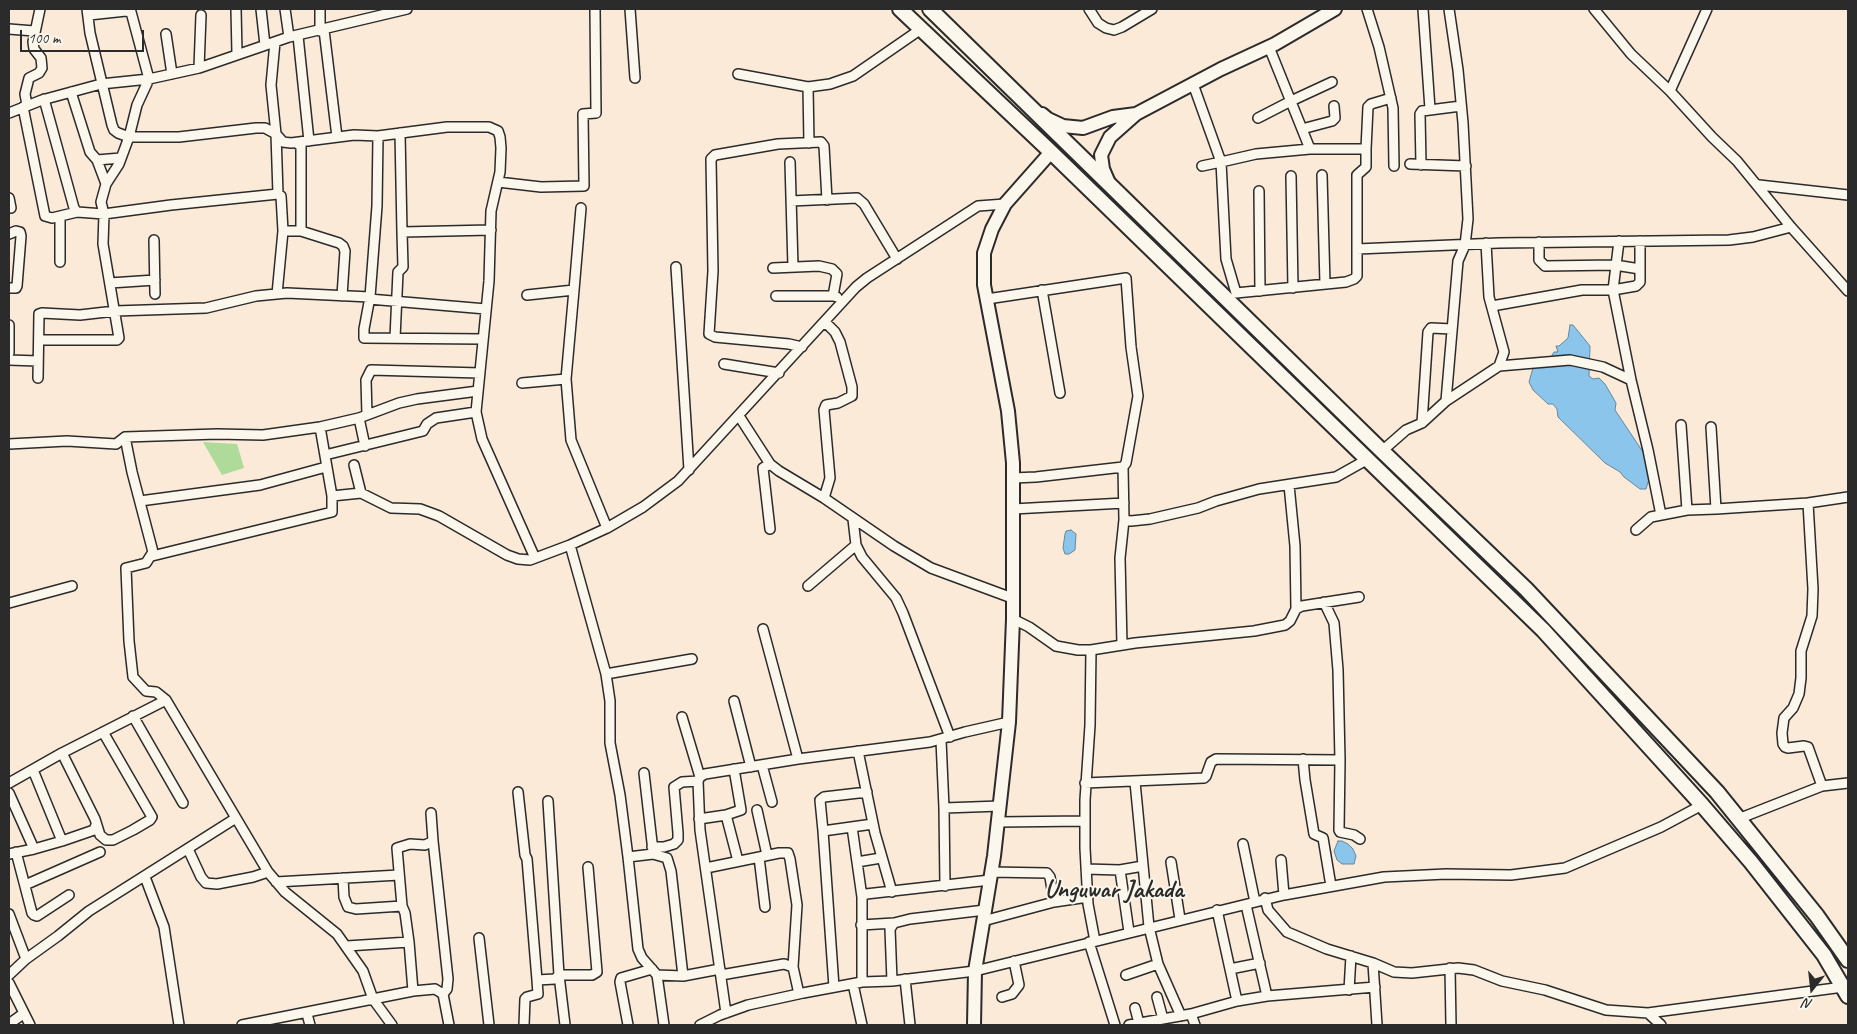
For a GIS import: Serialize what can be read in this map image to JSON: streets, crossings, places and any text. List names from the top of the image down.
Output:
{
  "districts": ["Unguwar Jakada"],
  "scale_bar": "100 m",
  "north": "bottom"
}
